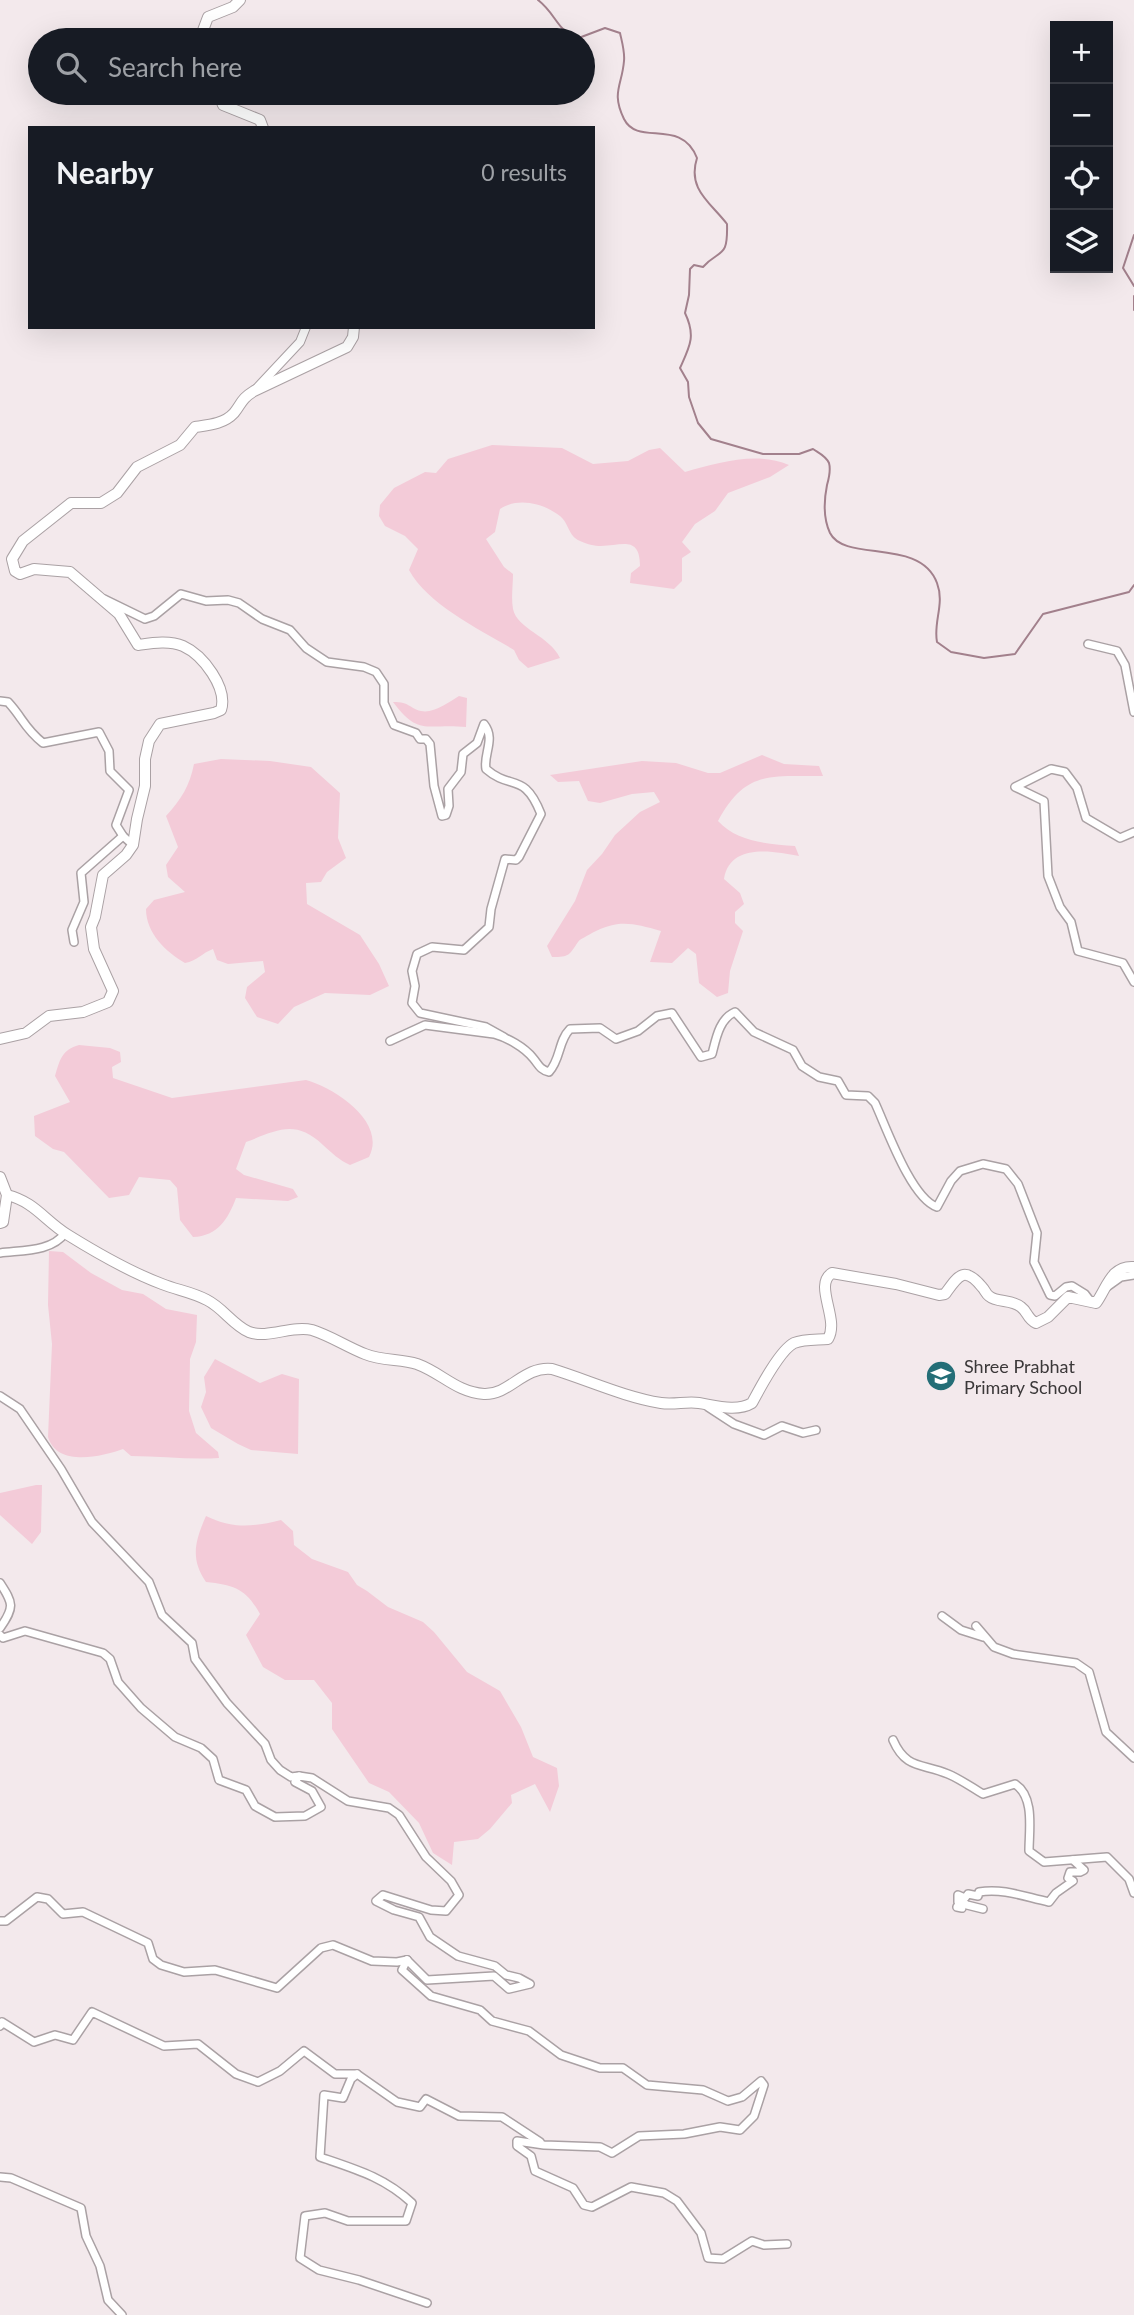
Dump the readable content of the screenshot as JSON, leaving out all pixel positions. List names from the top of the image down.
{
  "places": {
    "school or university": ["Shree Prabhat Primary School"]
  },
  "page": {
    "map_buttons": ["+", "−"],
    "search": "Search here",
    "heading": ["Nearby", "0 results"]
  }
}
